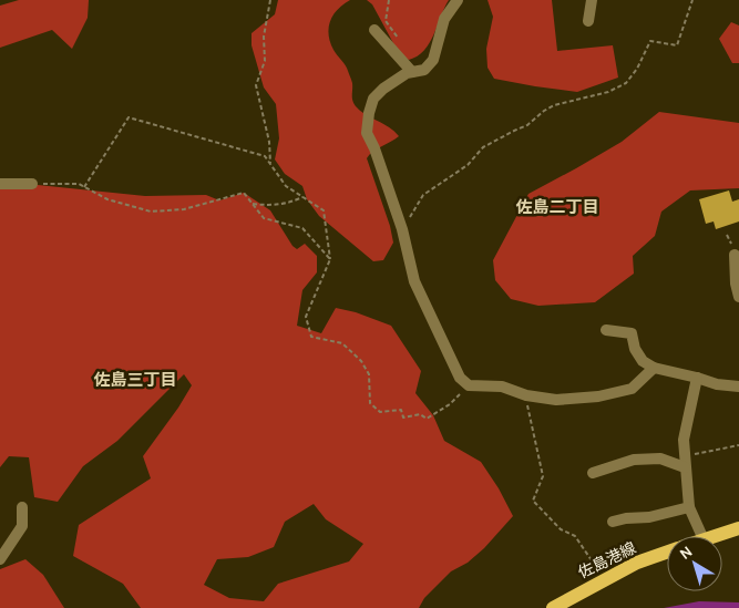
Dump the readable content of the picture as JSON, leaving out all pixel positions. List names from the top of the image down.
{
  "streets": {
    "main road": ["佐島港線"]
  },
  "districts": ["佐島二丁目", "佐島三丁目"],
  "north": "top left"
}
